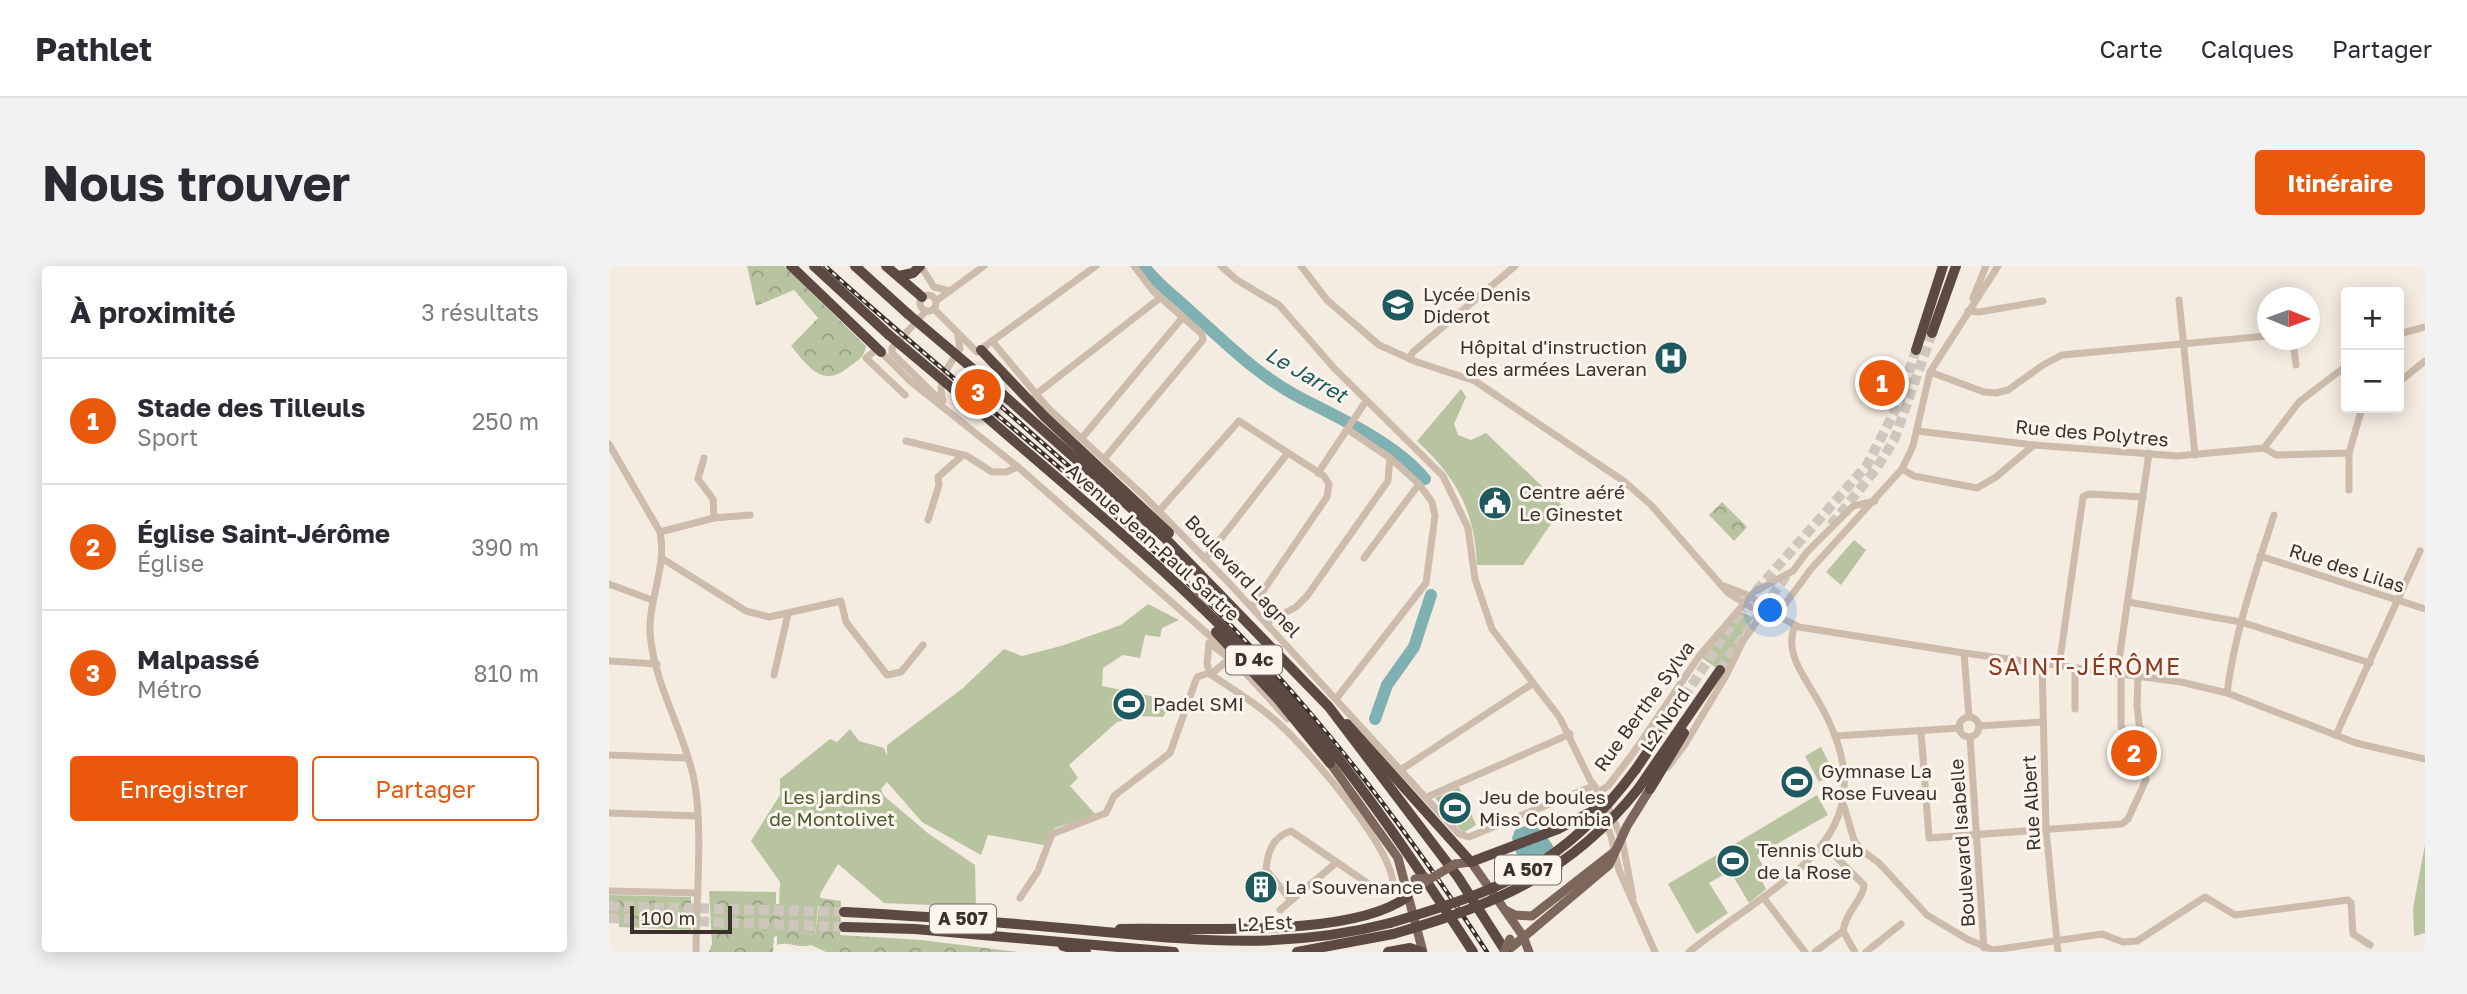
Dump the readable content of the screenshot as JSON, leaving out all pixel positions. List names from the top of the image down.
{
  "streets": {
    "highway": [
      "Avenue Jean-Paul Sartre",
      "D 4c",
      "L2 Nord",
      "A 507",
      "L2 Est"
    ],
    "street": [
      "Rue des Polytres",
      "Rue des Lilas",
      "Boulevard Lagnel",
      "Rue Berthe Sylva",
      "Rue Albert",
      "Boulevard Isabelle"
    ]
  },
  "crossings": [
    ["Avenue Jean-Paul Sartre", "Boulevard Lagnel"],
    ["Boulevard Lagnel", "Rue Berthe Sylva"],
    ["L2 Nord", "L2 Est"]
  ],
  "districts": ["SAINT-JÉRÔME"],
  "water": ["Le Jarret"],
  "parks": ["Les jardins de Montolivet"],
  "places": {
    "school or university": ["Lycée Denis Diderot"],
    "hospital": ["Hôpital d'instruction des armées Laveran"],
    "public building": ["Centre aéré Le Ginestet"],
    "sports": [
      "Padel SMI",
      "Gymnase La Rose Fuveau",
      "Jeu de boules Miss Colombia",
      "Tennis Club de la Rose"
    ],
    "building": ["La Souvenance"]
  },
  "scale_bar": "100 m",
  "north": "right",
  "page": {
    "header": "Pathlet",
    "nav": ["Carte", "Calques", "Partager"],
    "buttons": [
      "Itinéraire",
      ["Enregistrer", "Partager"]
    ],
    "title": "Nous trouver",
    "heading": ["À proximité", "3 résultats"],
    "map_buttons": ["+", "−"],
    "pins": ["1", "3", "2"],
    "list": [
      {
        "mark": "1",
        "name": "Stade des Tilleuls",
        "note": "Sport",
        "value": "250 m"
      },
      {
        "mark": "2",
        "name": "Église Saint-Jérôme",
        "note": "Église",
        "value": "390 m"
      },
      {
        "mark": "3",
        "name": "Malpassé",
        "note": "Métro",
        "value": "810 m"
      }
    ],
    "scale": "100 m"
  }
}
